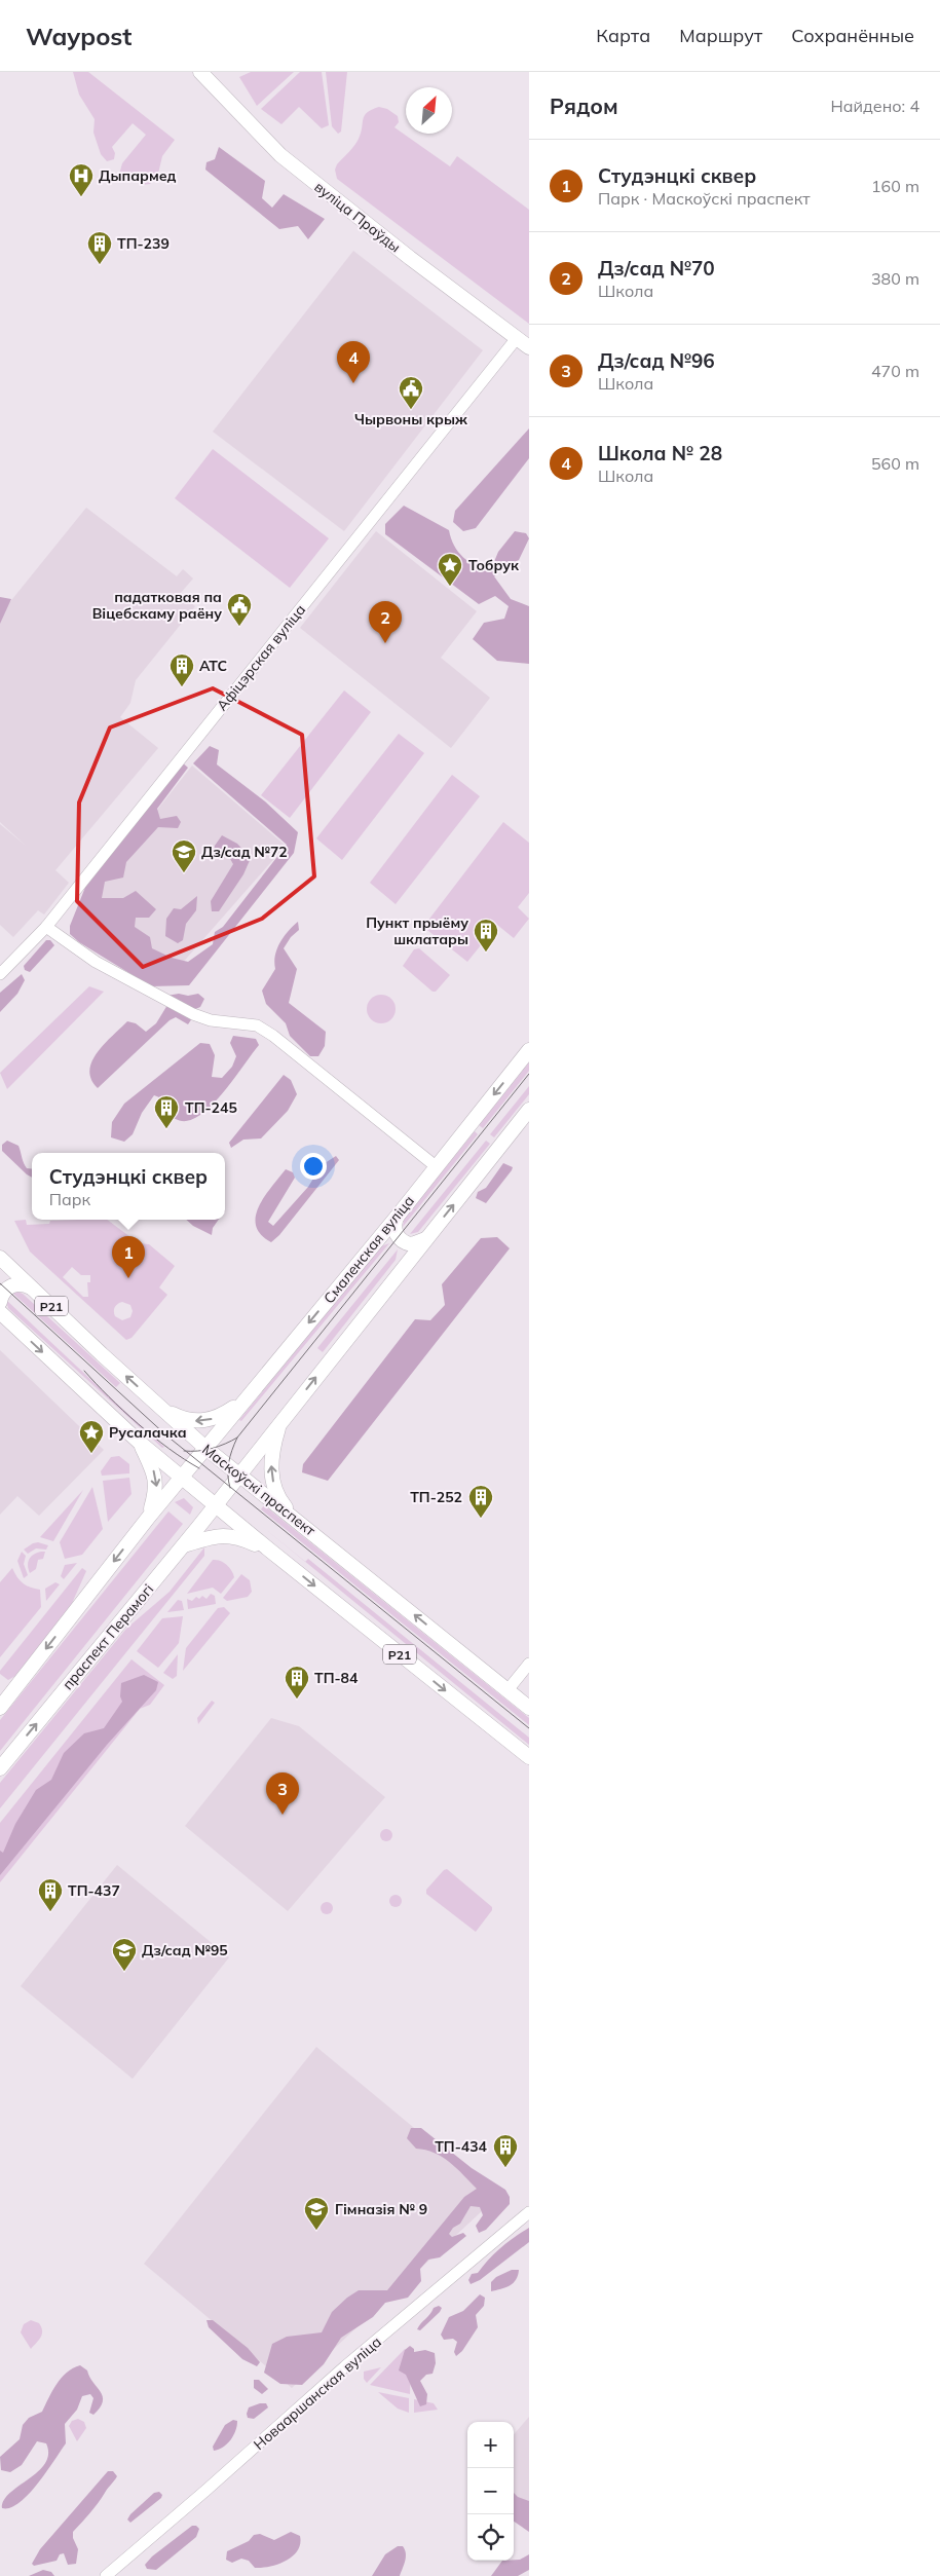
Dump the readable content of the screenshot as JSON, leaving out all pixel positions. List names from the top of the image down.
{
  "streets": {
    "main road": [
      "вуліца Праўды",
      "Смаленская вуліца",
      "Р21",
      "Маскоўскі праспект",
      "праспект Перамогі"
    ],
    "street": ["Афіцэрская вуліца", "Новааршанская вуліца"]
  },
  "crossings": [
    ["вуліца Праўды", "Афіцэрская вуліца"],
    ["Смаленская вуліца", "Маскоўскі праспект"],
    ["Р21", "праспект Перамогі"]
  ],
  "places": {
    "hospital": ["Дыпармед"],
    "building": [
      "ТП-239",
      "АТС",
      "Пункт прыёму шклатары",
      "ТП-245",
      "ТП-252",
      "ТП-84",
      "ТП-437",
      "ТП-434"
    ],
    "public building": ["Чырвоны крыж", "падатковая па Віцебскаму раёну"],
    "place": ["Тобрук", "Русалачка"],
    "school or university": ["Дз/сад №72", "Дз/сад №95", "Гімназія № 9"]
  },
  "north": "top right",
  "page": {
    "header": "Waypost",
    "nav": ["Карта", "Маршрут", "Сохранённые"],
    "heading": ["Рядом", "Найдено: 4"],
    "list": [
      {
        "mark": "1",
        "name": "Студэнцкі сквер",
        "note": "Парк · Маскоўскі праспект",
        "value": "160 m"
      },
      {
        "mark": "2",
        "name": "Дз/сад №70",
        "note": "Школа",
        "value": "380 m"
      },
      {
        "mark": "3",
        "name": "Дз/сад №96",
        "note": "Школа",
        "value": "470 m"
      },
      {
        "mark": "4",
        "name": "Школа № 28",
        "note": "Школа",
        "value": "560 m"
      }
    ],
    "pins": [
      "4",
      "2",
      "1",
      "3"
    ],
    "popup": ["Студэнцкі сквер", "Парк"],
    "map_buttons": ["+", "−"]
  }
}
